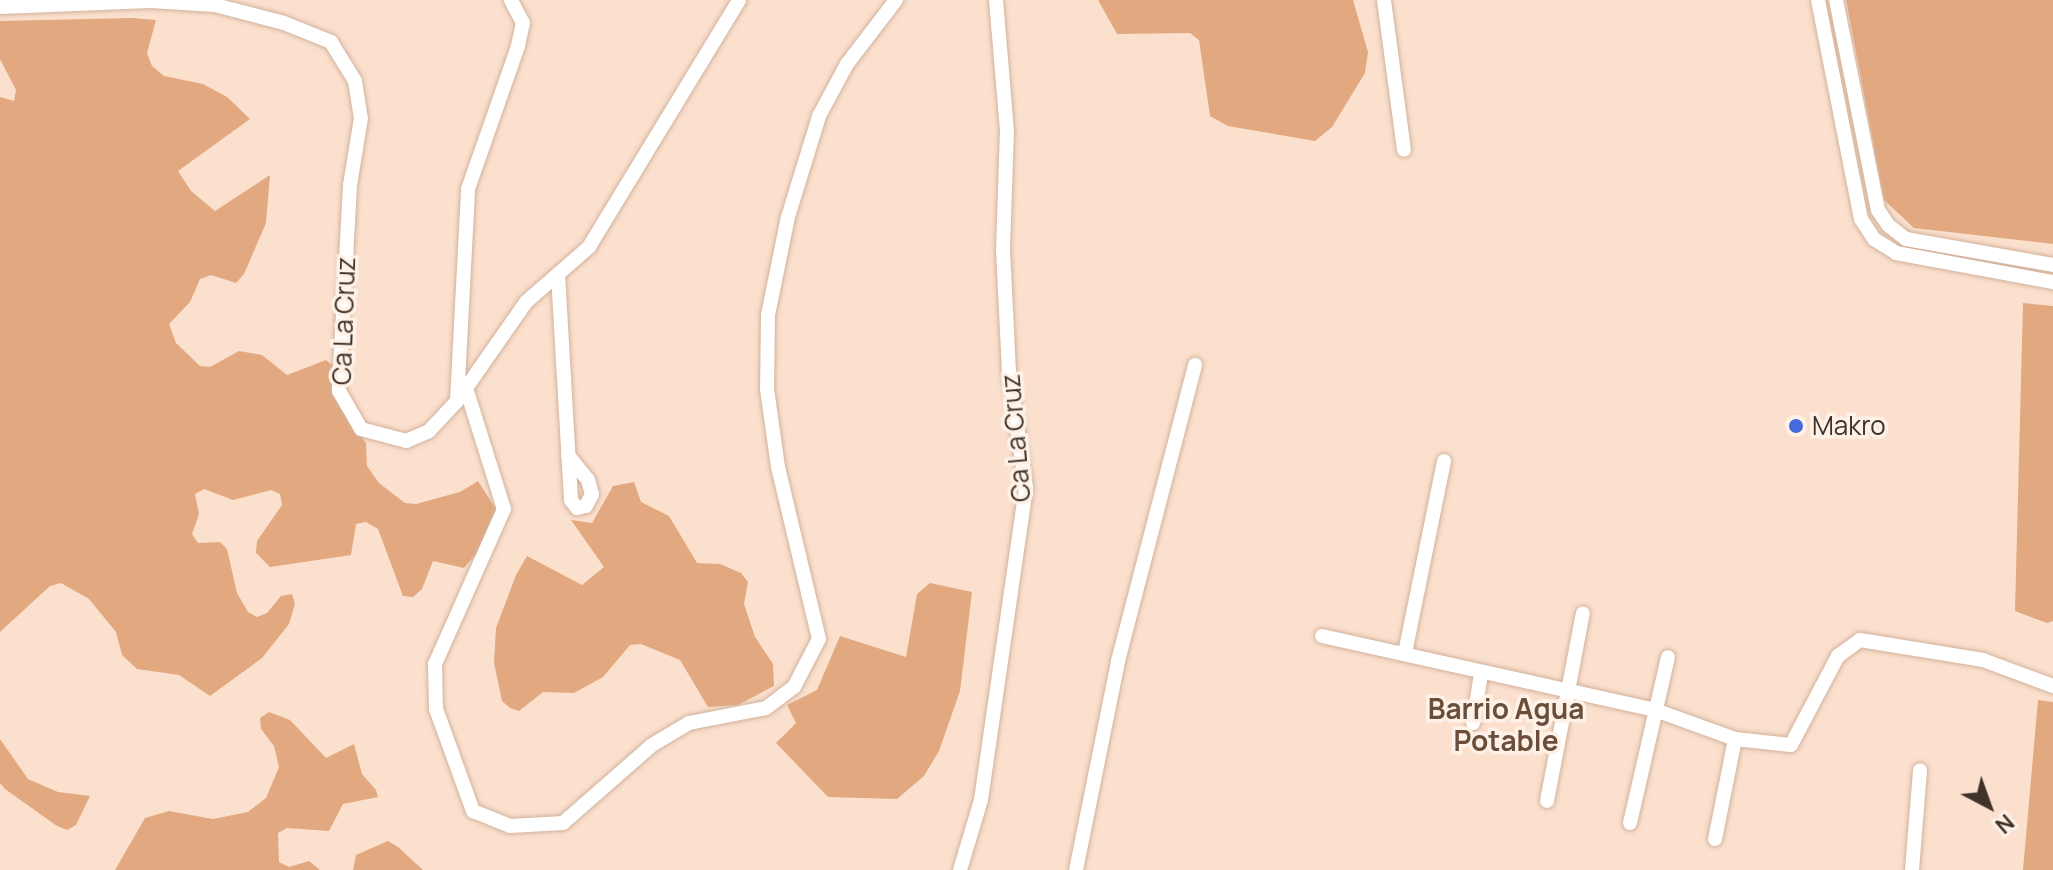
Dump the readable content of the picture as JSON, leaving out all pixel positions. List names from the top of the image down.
{
  "streets": {
    "street": ["Ca La Cruz"]
  },
  "districts": ["Barrio Agua Potable"],
  "places": ["Makro"],
  "north": "bottom right"
}
